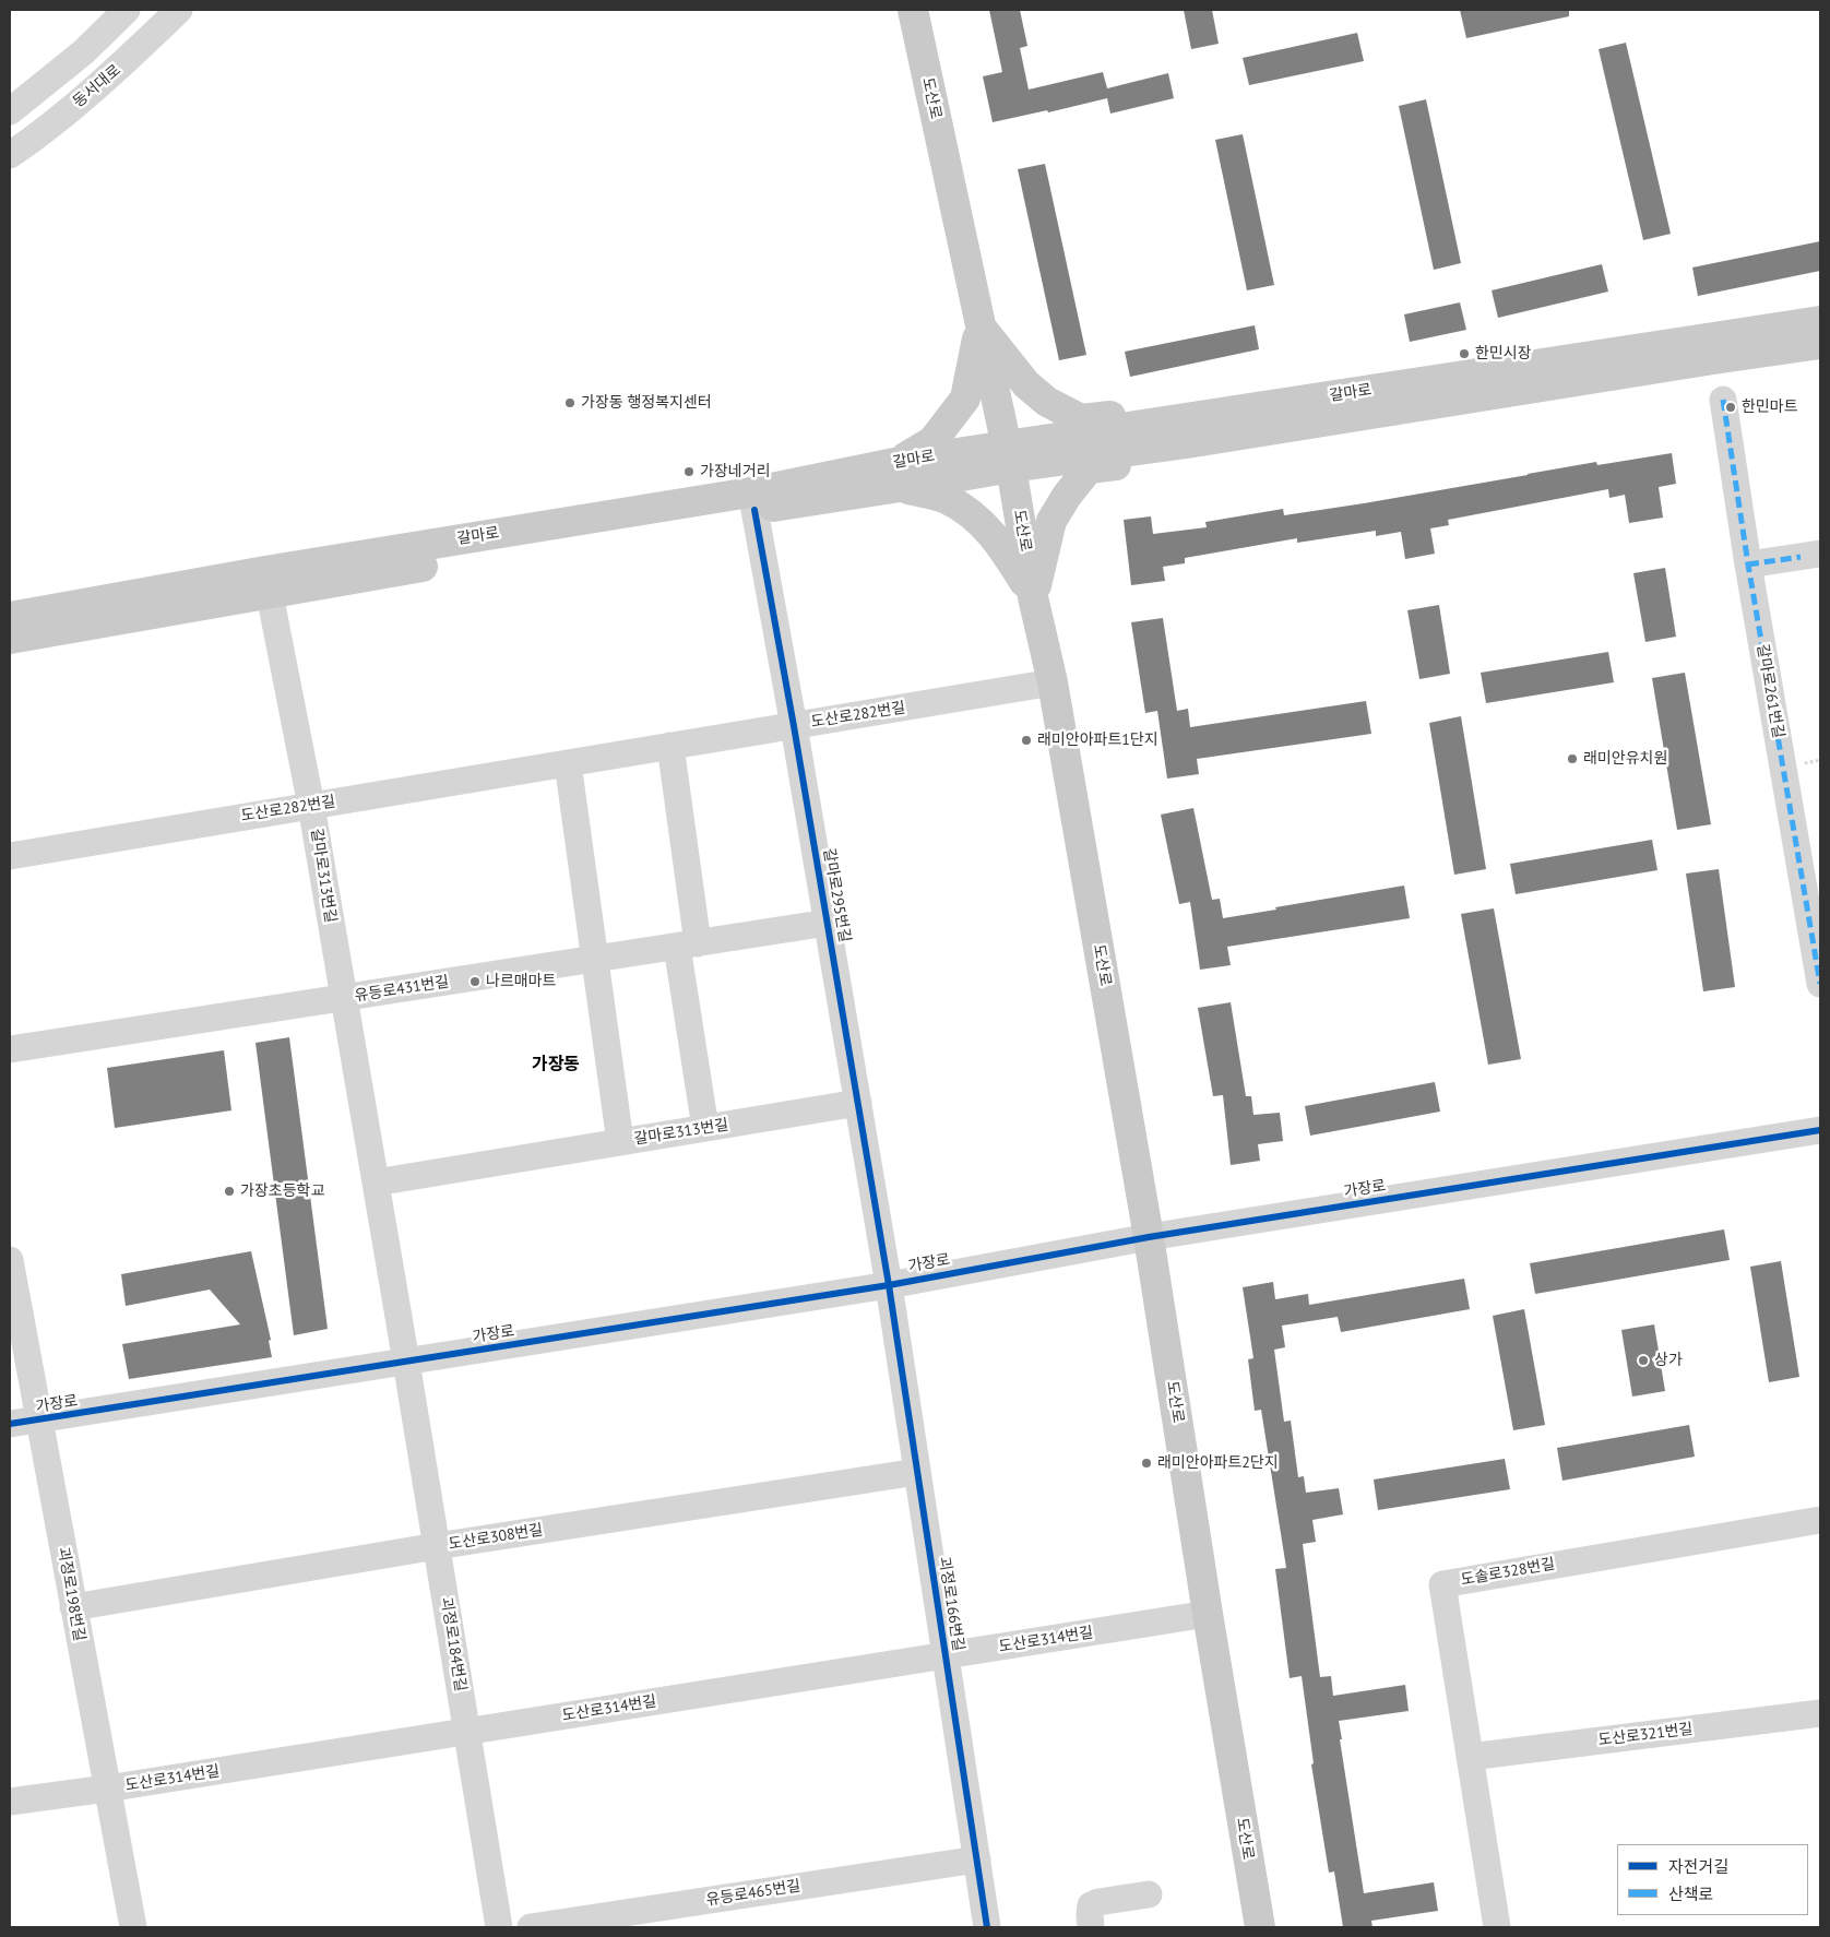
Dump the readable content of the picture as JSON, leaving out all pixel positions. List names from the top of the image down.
{
  "streets": {
    "main road": ["도산로", "갈마로"],
    "street": [
      "동서대로",
      "갈마로261번길",
      "도산로282번길",
      "갈마로313번길",
      "갈마로295번길",
      "유등로431번길",
      "가장로",
      "도산로308번길",
      "도솔로328번길",
      "괴정로198번길",
      "괴정로166번길",
      "도산로314번길",
      "괴정로184번길",
      "도산로321번길",
      "유등로465번길"
    ]
  },
  "crossings": [
    ["도산로", "갈마로"],
    ["도산로", "도산로282번길"],
    ["도산로", "가장로"],
    ["도산로", "도산로314번길"],
    ["갈마로", "갈마로313번길"],
    ["갈마로", "갈마로295번길"],
    ["도산로282번길", "갈마로313번길"],
    ["도산로282번길", "갈마로295번길"],
    ["갈마로313번길", "갈마로295번길"],
    ["갈마로313번길", "유등로431번길"],
    ["갈마로313번길", "가장로"],
    ["갈마로313번길", "괴정로184번길"],
    ["갈마로295번길", "유등로431번길"],
    ["갈마로295번길", "가장로"],
    ["갈마로295번길", "괴정로166번길"],
    ["가장로", "괴정로198번길"],
    ["가장로", "괴정로166번길"],
    ["가장로", "괴정로184번길"],
    ["도산로308번길", "괴정로198번길"],
    ["도산로308번길", "괴정로166번길"],
    ["도산로308번길", "괴정로184번길"],
    ["도솔로328번길", "도산로321번길"],
    ["괴정로198번길", "도산로314번길"],
    ["괴정로166번길", "도산로314번길"],
    ["괴정로166번길", "유등로465번길"],
    ["도산로314번길", "괴정로184번길"]
  ],
  "districts": ["가장동"],
  "places": [
    "한민시장",
    "가장동 행정복지센터",
    "한민마트",
    "가장네거리",
    "래미안아파트1단지",
    "래미안유치원",
    "나르매마트",
    "가장초등학교",
    "상가",
    "래미안아파트2단지"
  ],
  "legend": ["자전거길", "산책로"]
}
